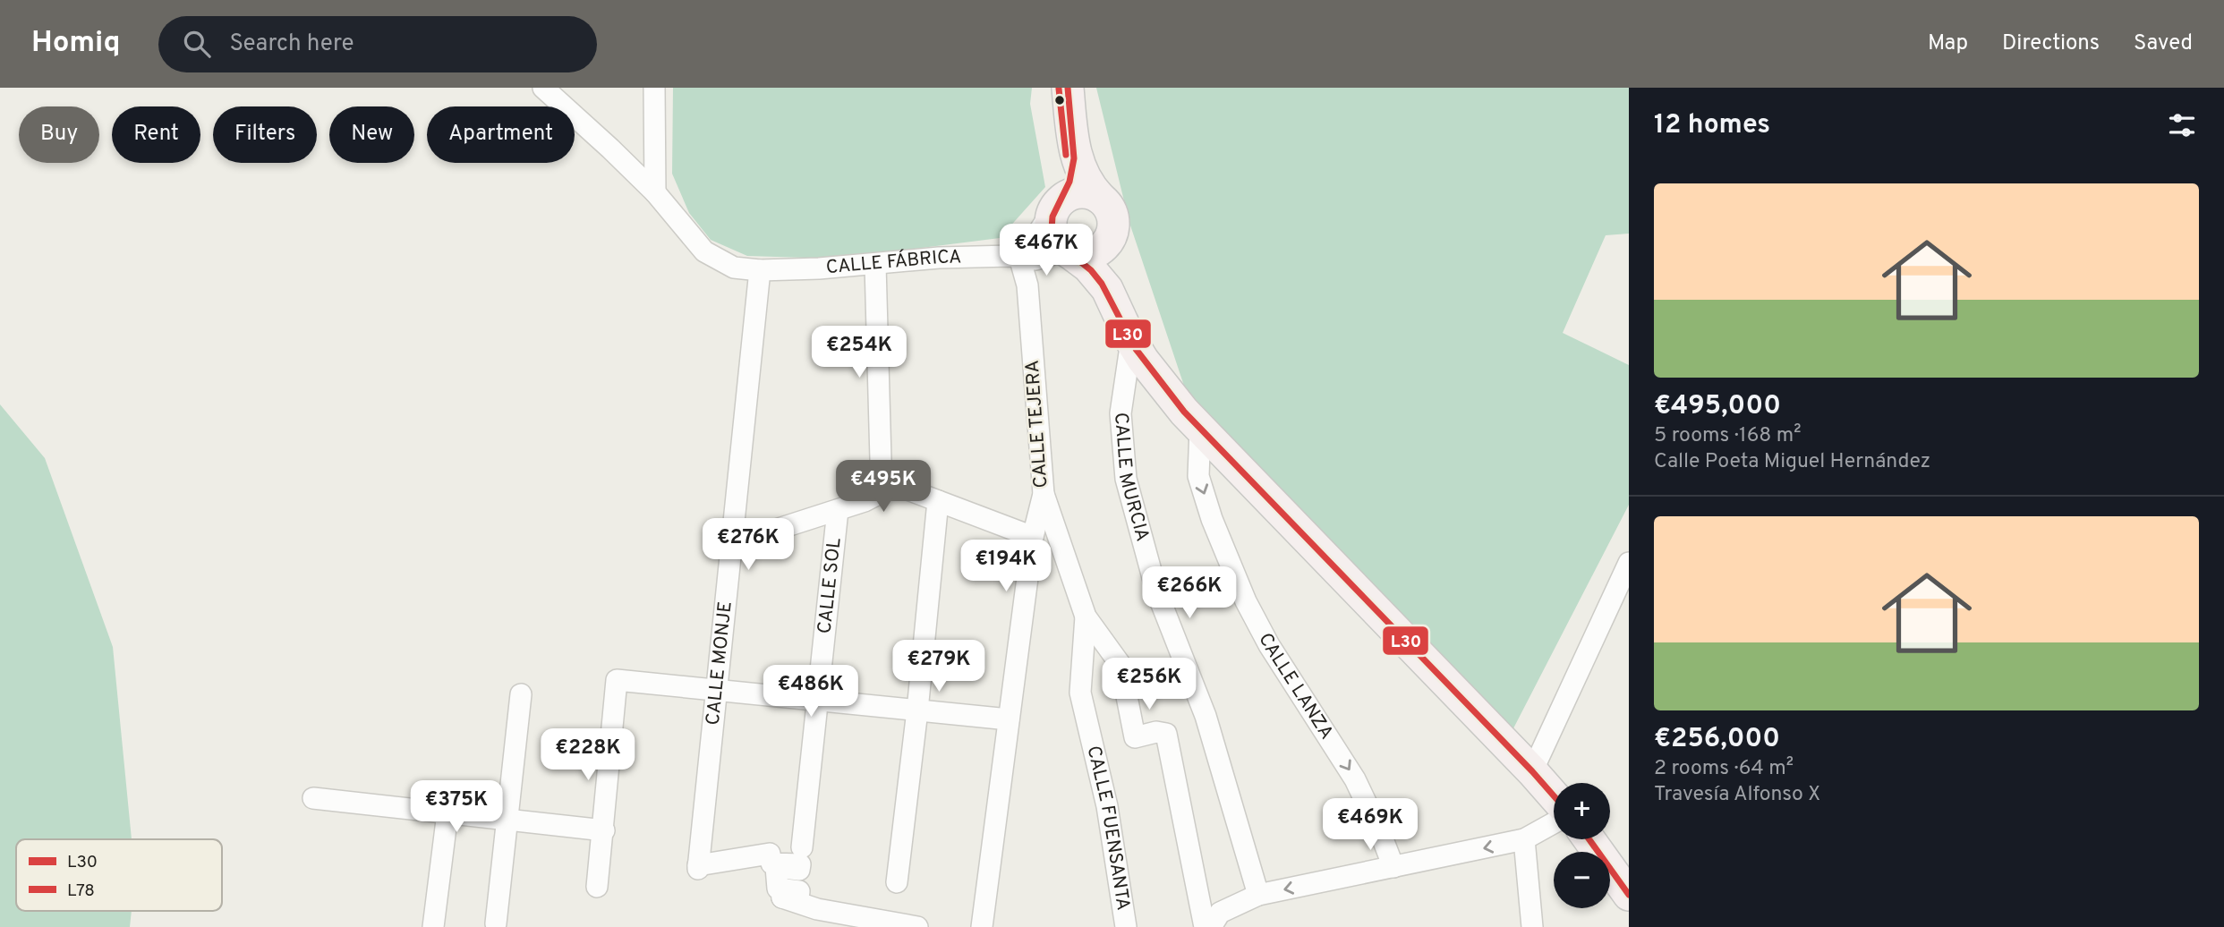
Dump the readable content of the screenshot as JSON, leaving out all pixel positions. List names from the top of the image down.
{
  "streets": {
    "street": [
      "CALLE FÁBRICA",
      "CALLE TEJERA",
      "CALLE MURCIA",
      "CALLE SOL",
      "CALLE MONJE",
      "CALLE LANZA",
      "CALLE FUENSANTA"
    ]
  },
  "crossings": [
    ["CALLE FÁBRICA", "CALLE TEJERA"],
    ["CALLE FÁBRICA", "CALLE MONJE"]
  ],
  "lines": ["transit line L30", "transit line L78"],
  "legend": ["L30", "L78"],
  "page": {
    "header": "Homiq",
    "search": "Search here",
    "nav": ["Map", "Directions", "Saved"],
    "heading": "12 homes",
    "chip": [
      "Buy",
      "Rent",
      "Filters",
      "New",
      "Apartment"
    ],
    "list": [
      {
        "name": "€495,000",
        "note": "5 rooms · 168 m² · Calle Poeta Miguel Hernández"
      },
      {
        "name": "€256,000",
        "note": "2 rooms · 64 m² · Travesía Alfonso X"
      }
    ],
    "price": [
      "€467K",
      "€254K",
      "€495K",
      "€276K",
      "€194K",
      "€266K",
      "€279K",
      "€256K",
      "€486K",
      "€228K",
      "€375K",
      "€469K"
    ],
    "map_buttons": ["+", "−"]
  }
}
